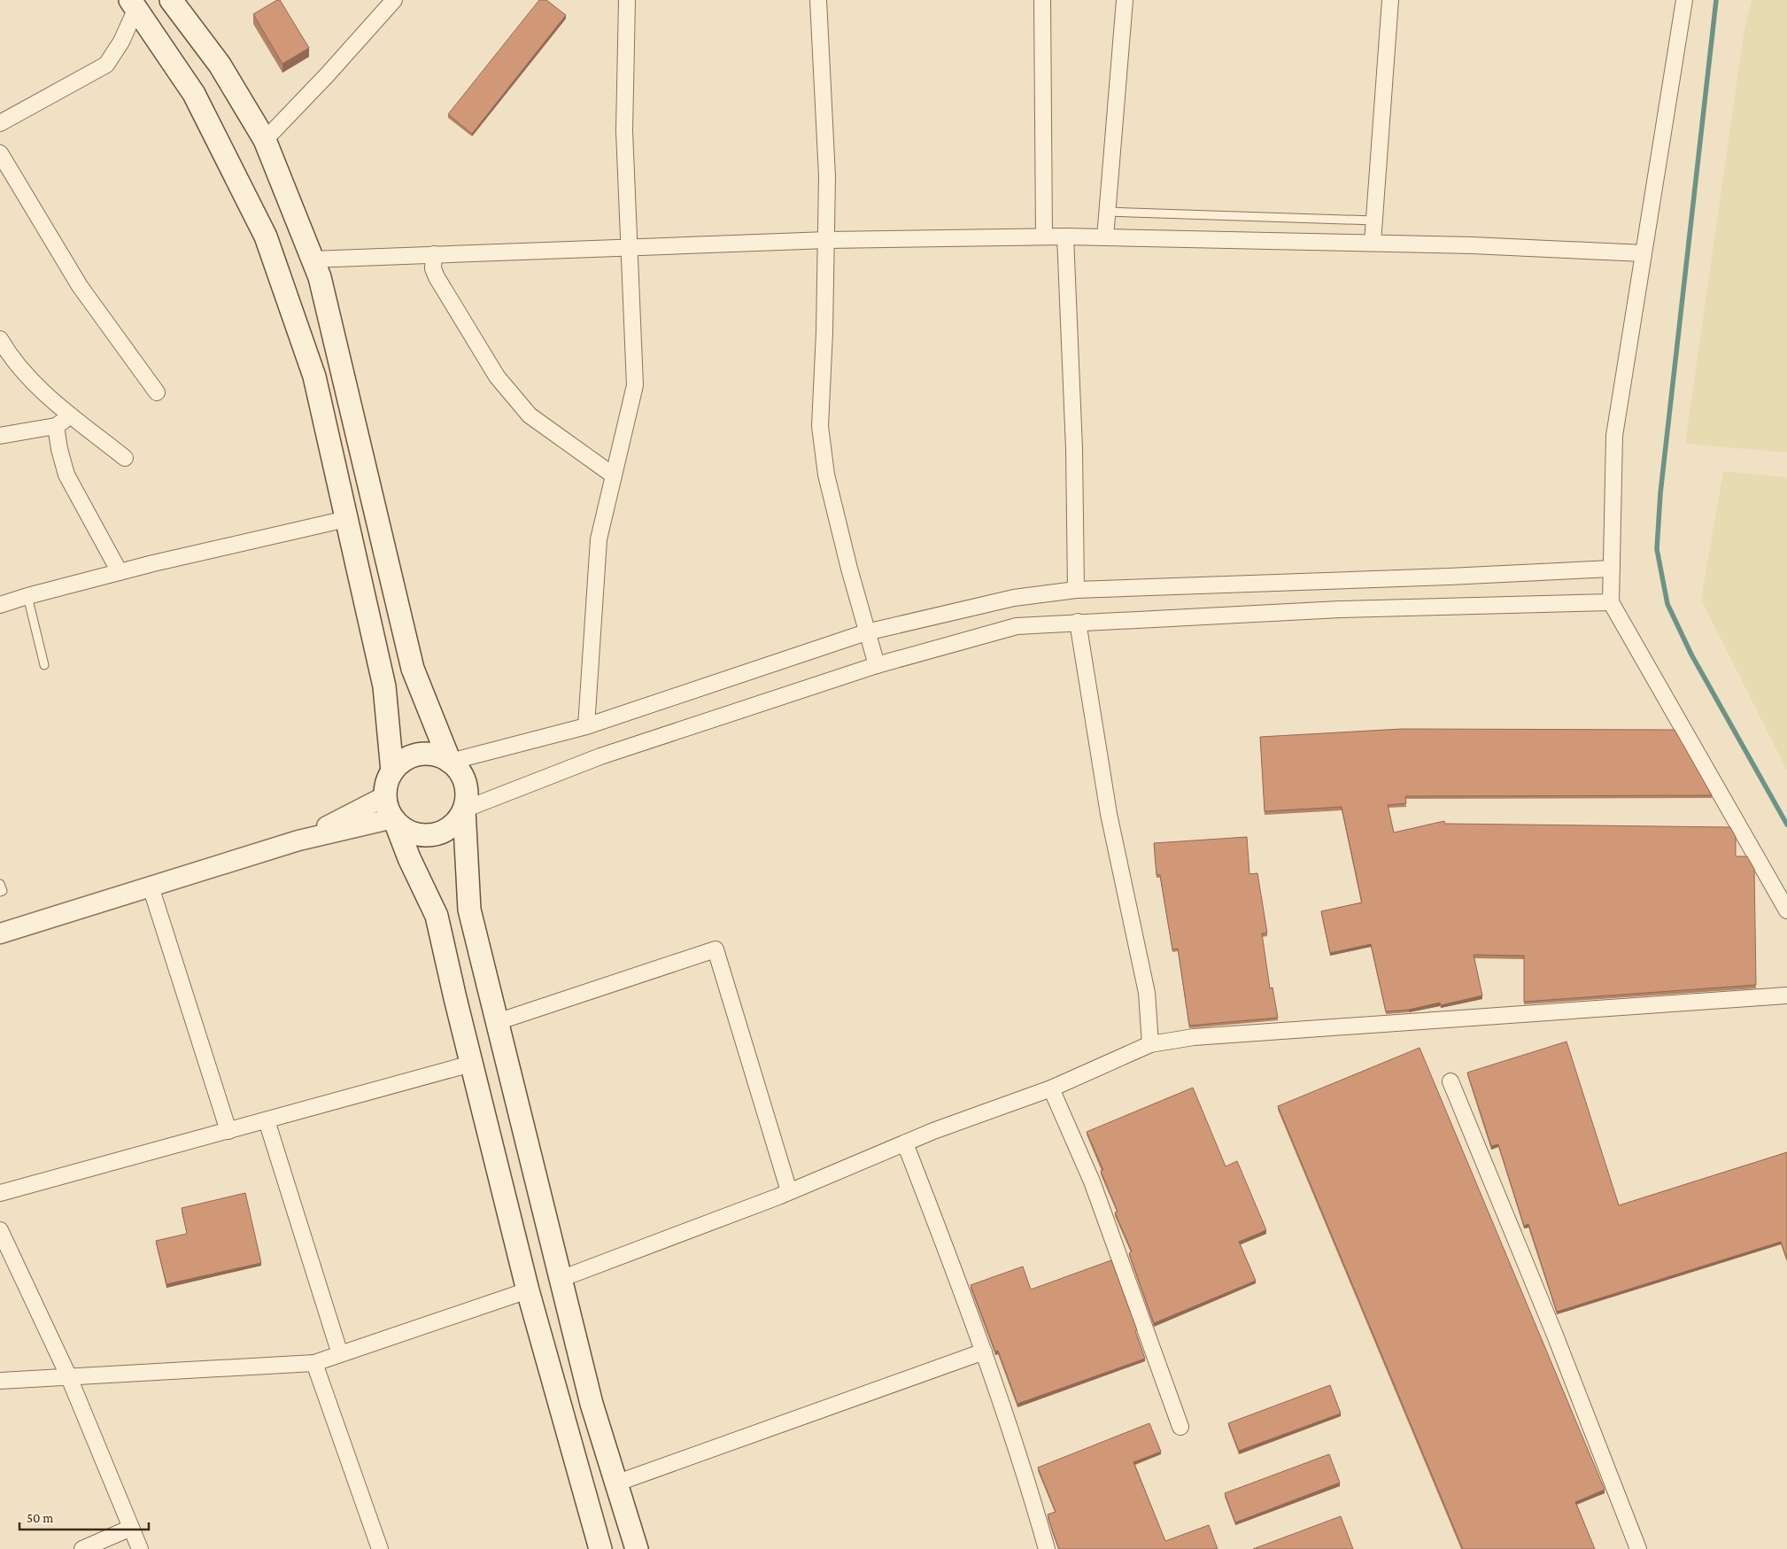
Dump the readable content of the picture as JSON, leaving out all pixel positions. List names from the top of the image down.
{
  "scale_bar": "50 m"
}
